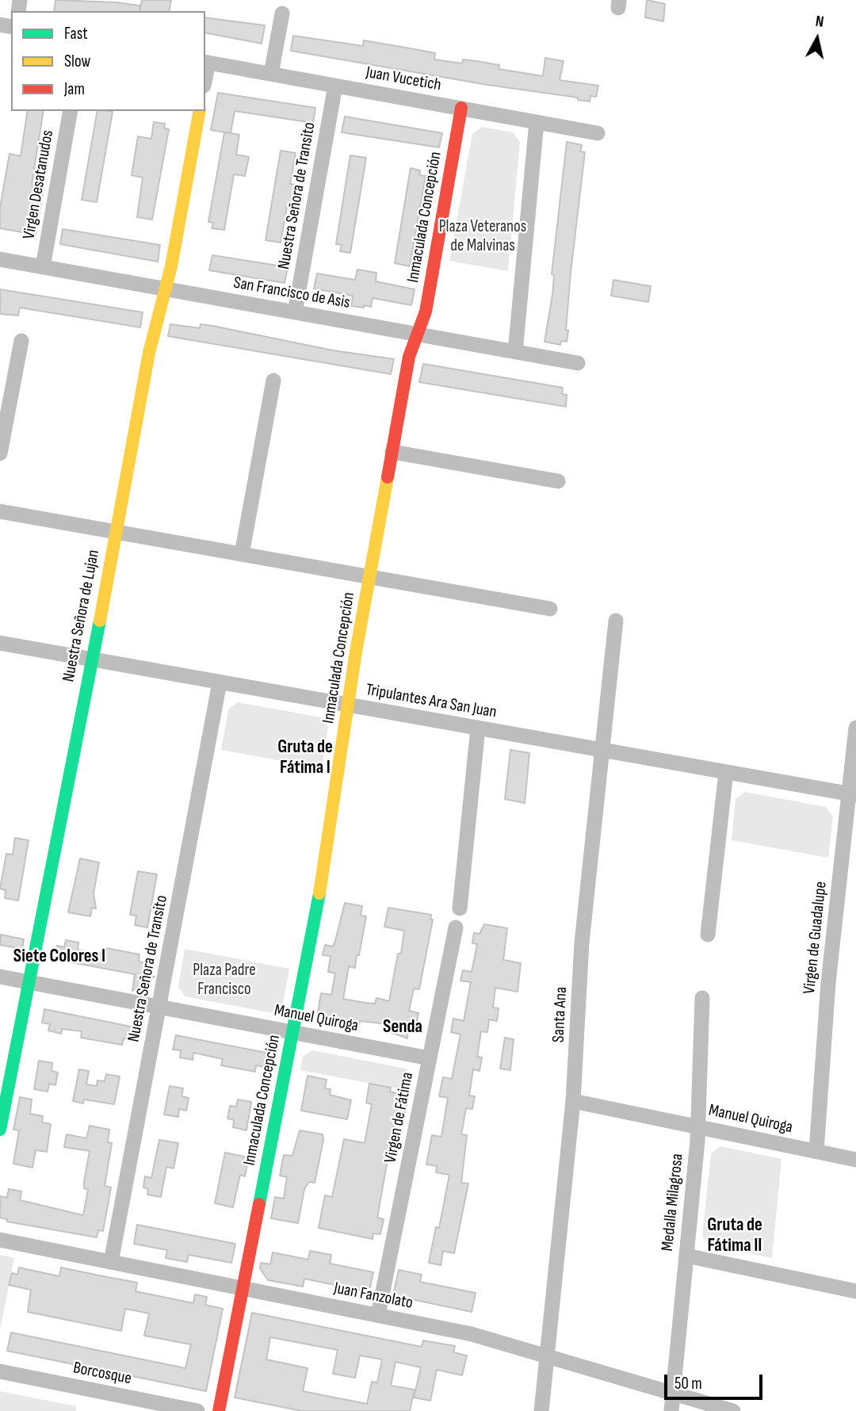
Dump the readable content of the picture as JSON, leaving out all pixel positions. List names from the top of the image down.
{
  "streets": {
    "street": [
      "Juan Vucetich",
      "Virgen Desatanudos",
      "Nuestra Señora de Transito",
      "Inmaculada Concepción",
      "San Francisco de Asis",
      "Nuestra Señora de Lujan",
      "Tripulantes Ara San Juan",
      "Virgen de Guadalupe",
      "Santa Ana",
      "Manuel Quiroga",
      "Virgen de Fátima",
      "Medalla Milagrosa",
      "Juan Fanzolato",
      "Borcosque"
    ]
  },
  "crossings": [
    ["Juan Vucetich", "Nuestra Señora de Transito"],
    ["Juan Vucetich", "Inmaculada Concepción"],
    ["Virgen Desatanudos", "San Francisco de Asis"],
    ["Nuestra Señora de Transito", "San Francisco de Asis"],
    ["Nuestra Señora de Transito", "Tripulantes Ara San Juan"],
    ["Nuestra Señora de Transito", "Manuel Quiroga"],
    ["Nuestra Señora de Transito", "Juan Fanzolato"],
    ["Inmaculada Concepción", "San Francisco de Asis"],
    ["Inmaculada Concepción", "Tripulantes Ara San Juan"],
    ["Inmaculada Concepción", "Manuel Quiroga"],
    ["Inmaculada Concepción", "Juan Fanzolato"],
    ["San Francisco de Asis", "Nuestra Señora de Lujan"],
    ["Nuestra Señora de Lujan", "Tripulantes Ara San Juan"],
    ["Nuestra Señora de Lujan", "Manuel Quiroga"],
    ["Tripulantes Ara San Juan", "Virgen de Guadalupe"],
    ["Tripulantes Ara San Juan", "Santa Ana"],
    ["Virgen de Guadalupe", "Manuel Quiroga"],
    ["Santa Ana", "Manuel Quiroga"],
    ["Santa Ana", "Juan Fanzolato"],
    ["Manuel Quiroga", "Virgen de Fátima"],
    ["Manuel Quiroga", "Medalla Milagrosa"],
    ["Virgen de Fátima", "Juan Fanzolato"],
    ["Medalla Milagrosa", "Juan Fanzolato"]
  ],
  "districts": [
    "Gruta de Fátima I",
    "Siete Colores I",
    "Senda",
    "Gruta de Fátima II"
  ],
  "parks": ["Plaza Veteranos de Malvinas", "Plaza Padre Francisco"],
  "legend": ["Fast", "Slow", "Jam"],
  "scale_bar": "50 m",
  "north": "top"
}
